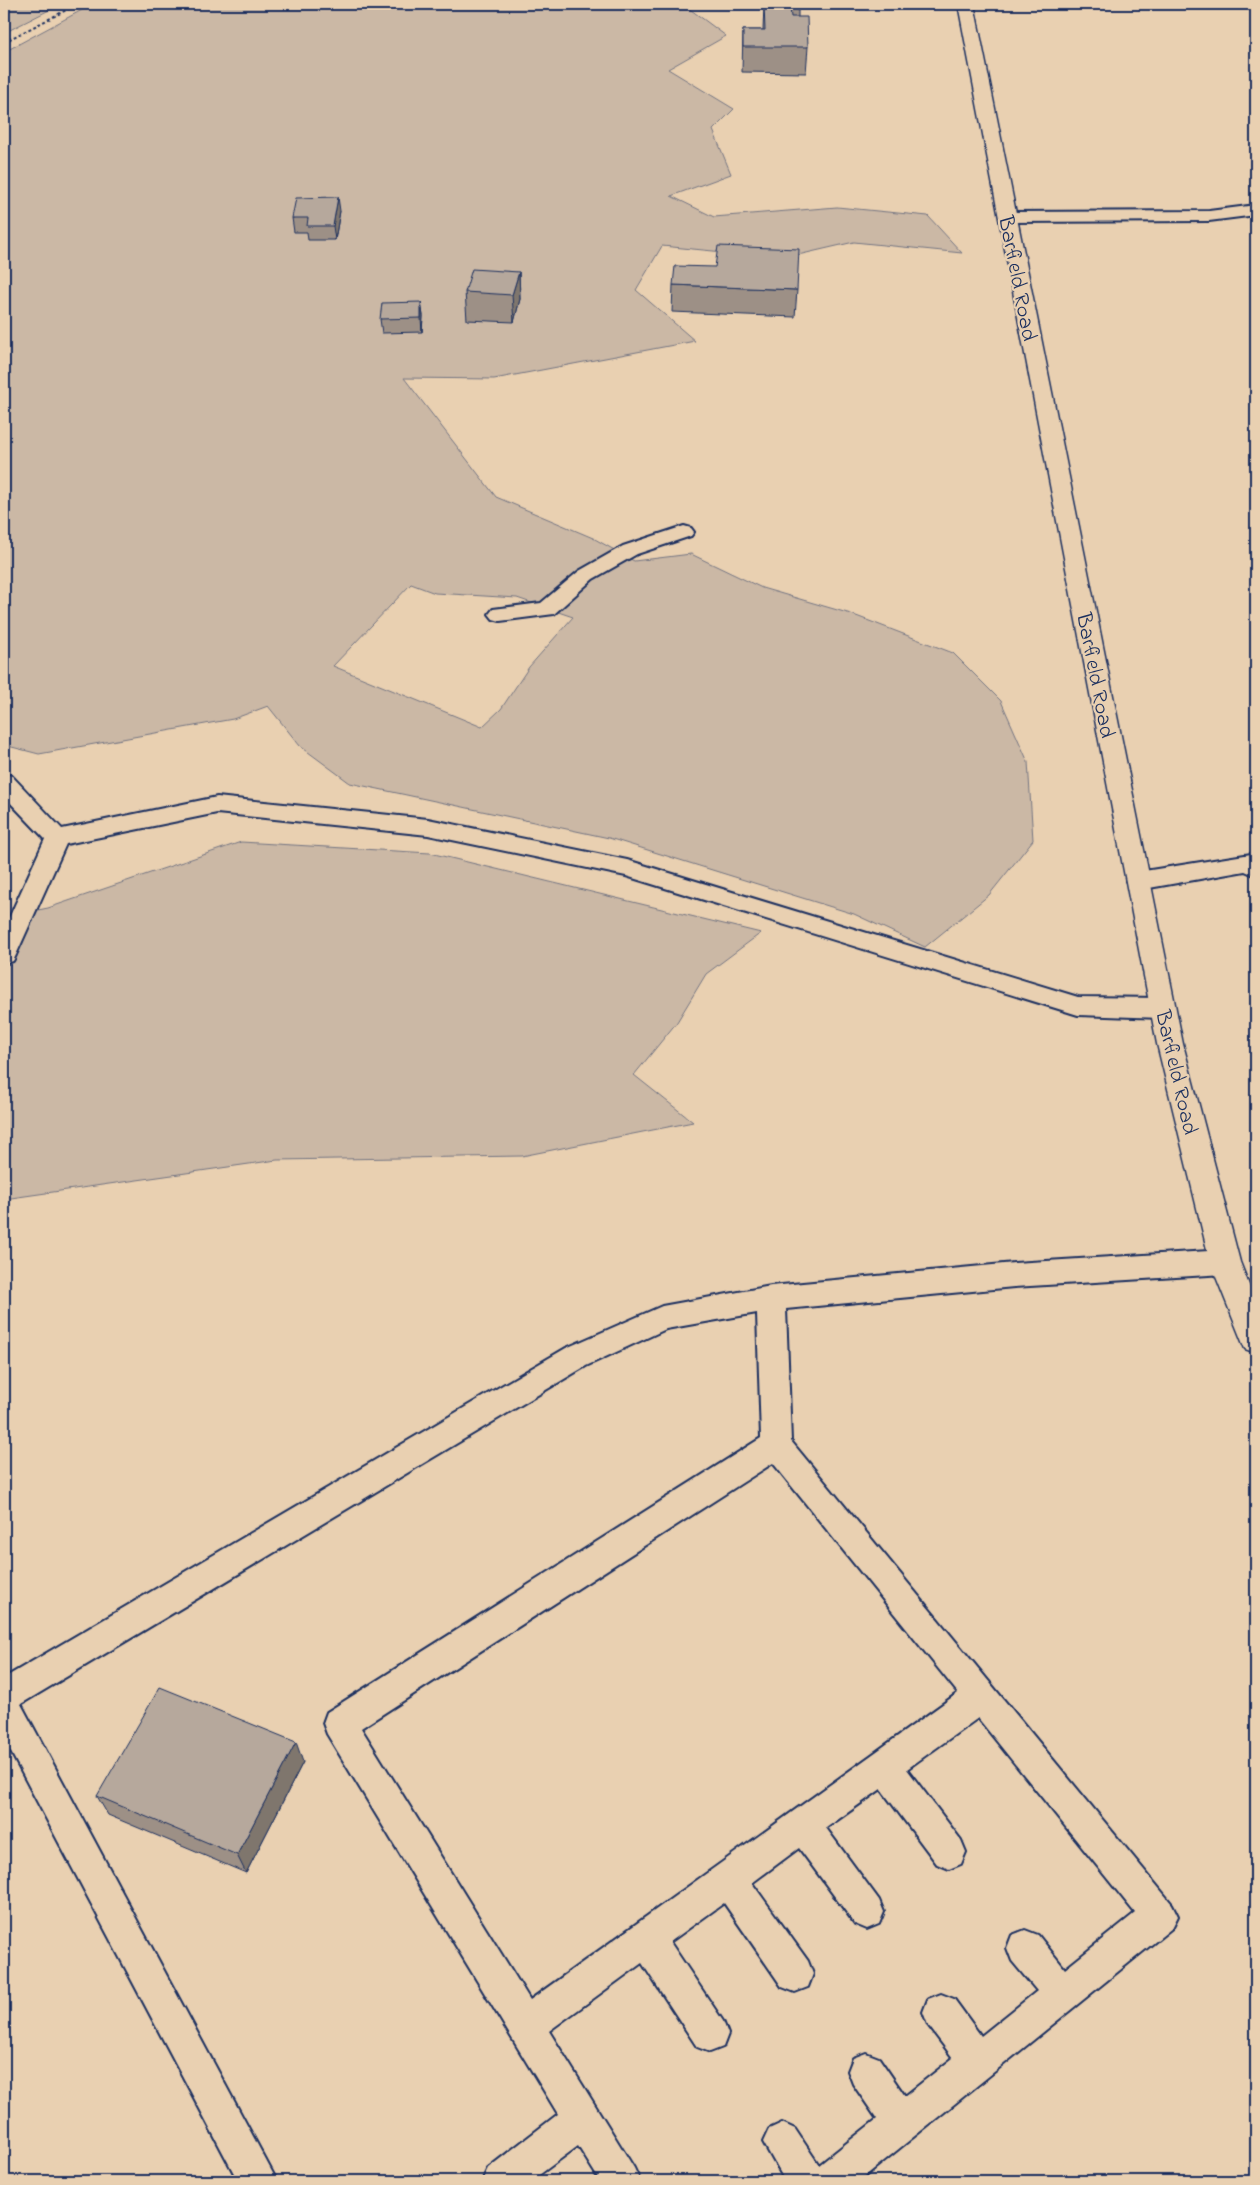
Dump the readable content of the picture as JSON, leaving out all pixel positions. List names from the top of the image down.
{
  "streets": {
    "street": ["Barfield Road"]
  }
}
